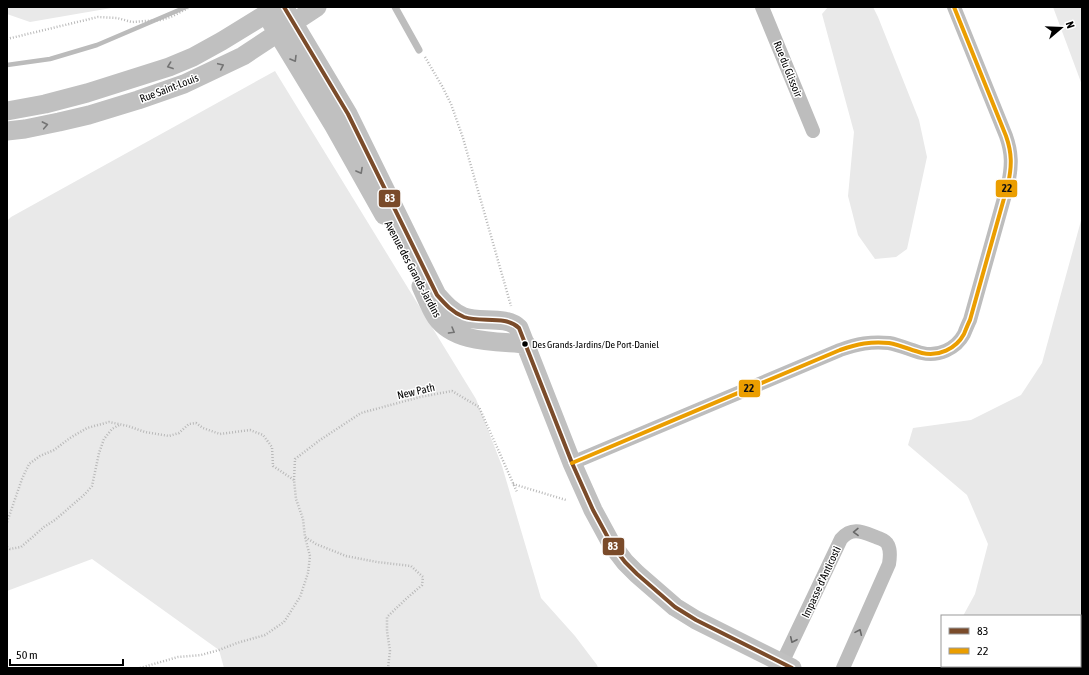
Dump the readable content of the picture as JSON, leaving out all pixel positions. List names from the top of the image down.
{
  "streets": {
    "street": [
      "Rue du Glissoir",
      "Rue Saint-Louis",
      "Avenue des Grands-Jardins",
      "Impasse d'Anticosti"
    ],
    "path": ["New Path"]
  },
  "crossings": [
    ["Rue Saint-Louis", "Avenue des Grands-Jardins"],
    ["Avenue des Grands-Jardins", "Impasse d'Anticosti"]
  ],
  "places": ["Des Grands-Jardins/De Port-Daniel"],
  "lines": ["transit line 83", "transit line 22"],
  "legend": ["83", "22"],
  "scale_bar": "50 m",
  "north": "right"
}
